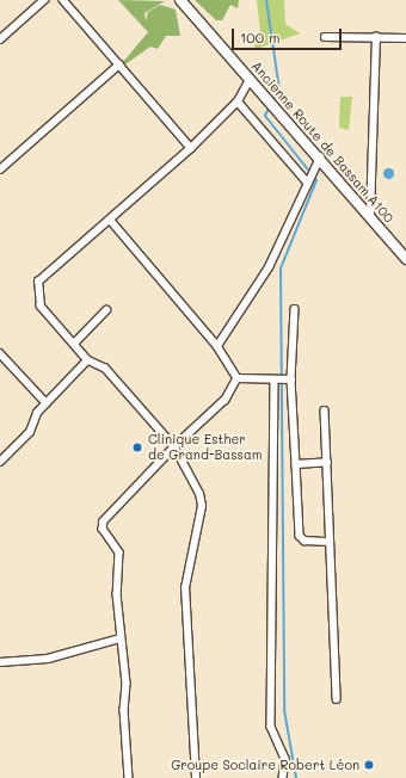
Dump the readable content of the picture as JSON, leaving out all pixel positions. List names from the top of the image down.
{
  "streets": {
    "main road": ["Ancienne Route de Bassam A100"]
  },
  "places": ["Clinique Esther de Grand-Bassam", "Groupe Soclaire Robert Léon"],
  "scale_bar": "100 m"
}
